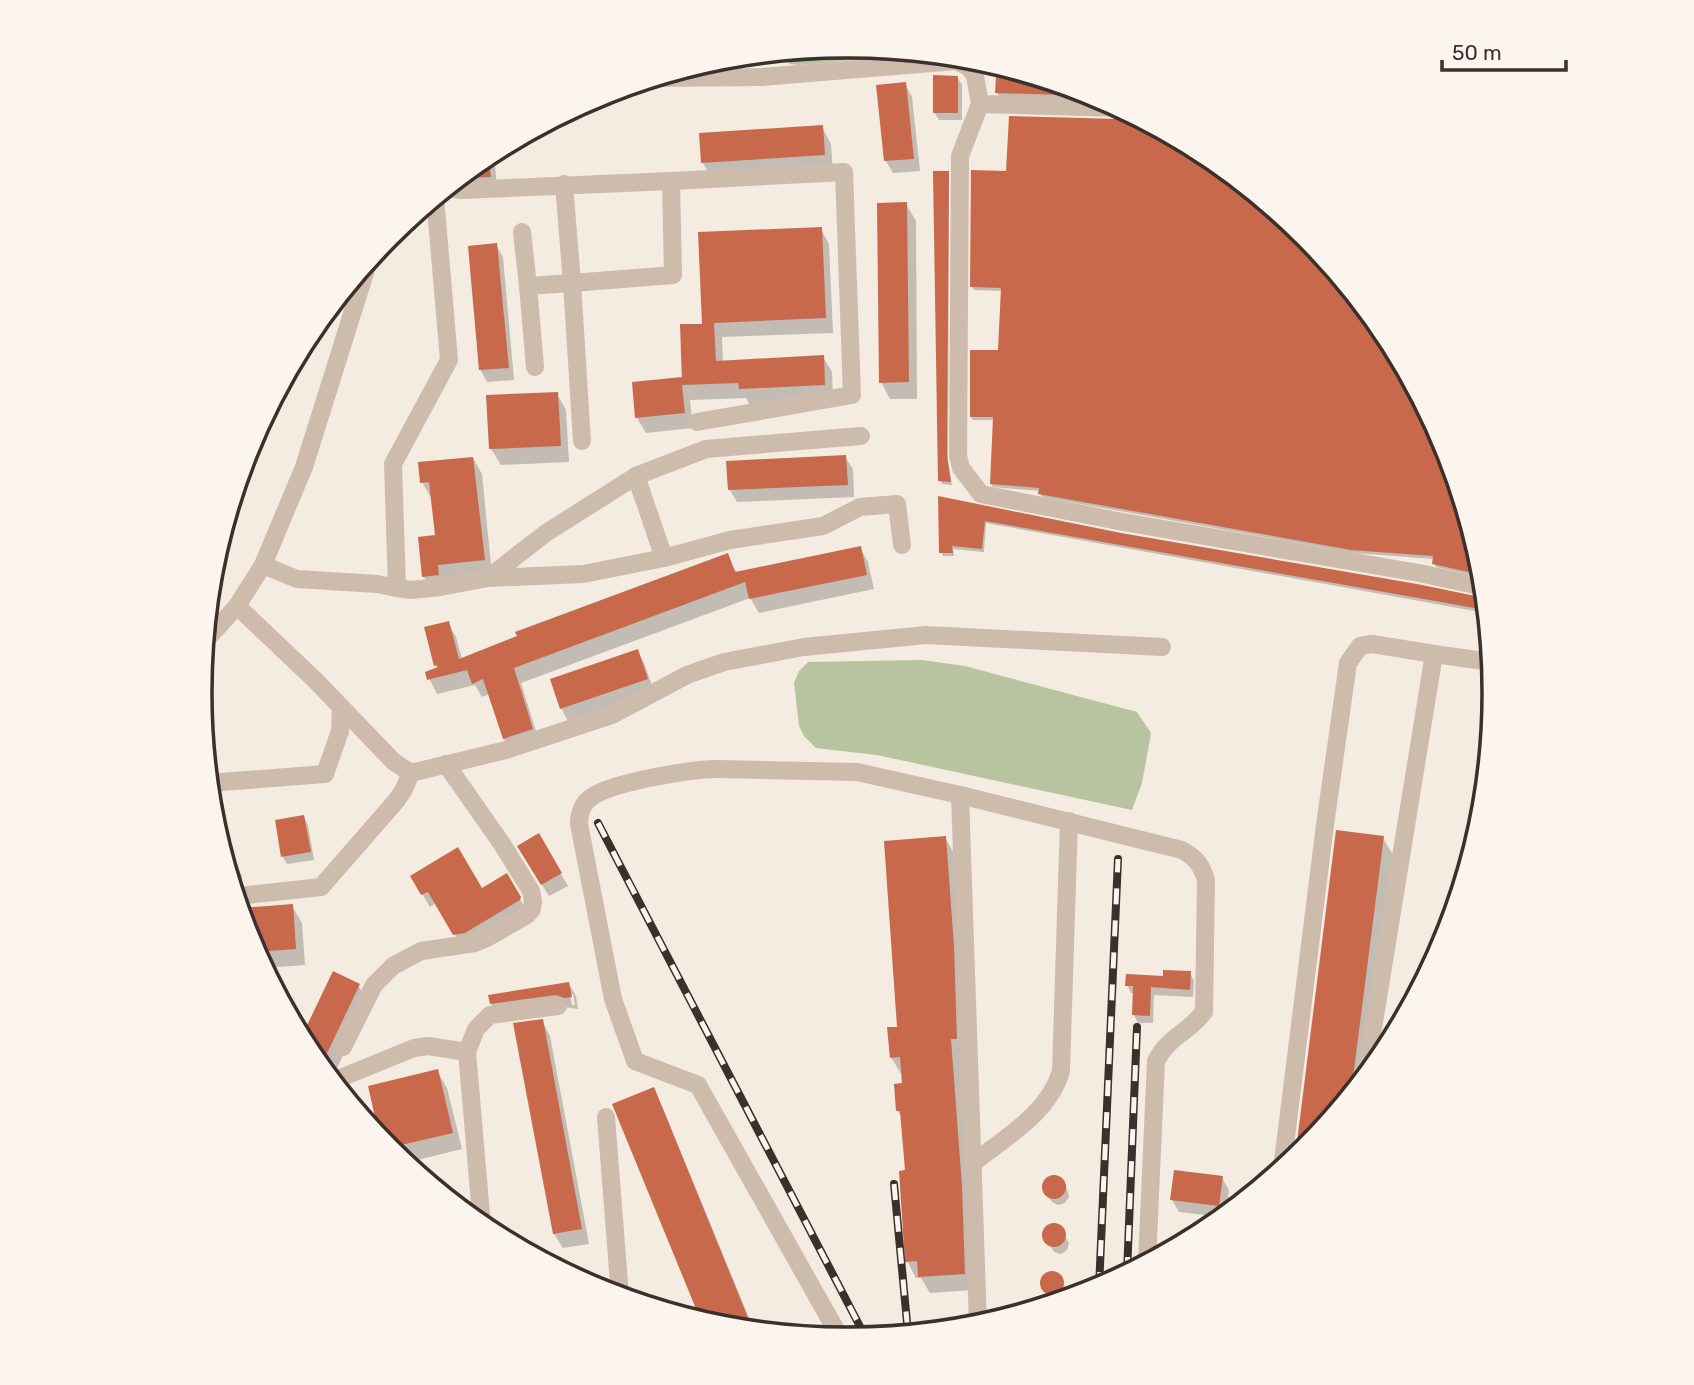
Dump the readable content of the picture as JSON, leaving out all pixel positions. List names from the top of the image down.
{
  "scale_bar": "50 m"
}
